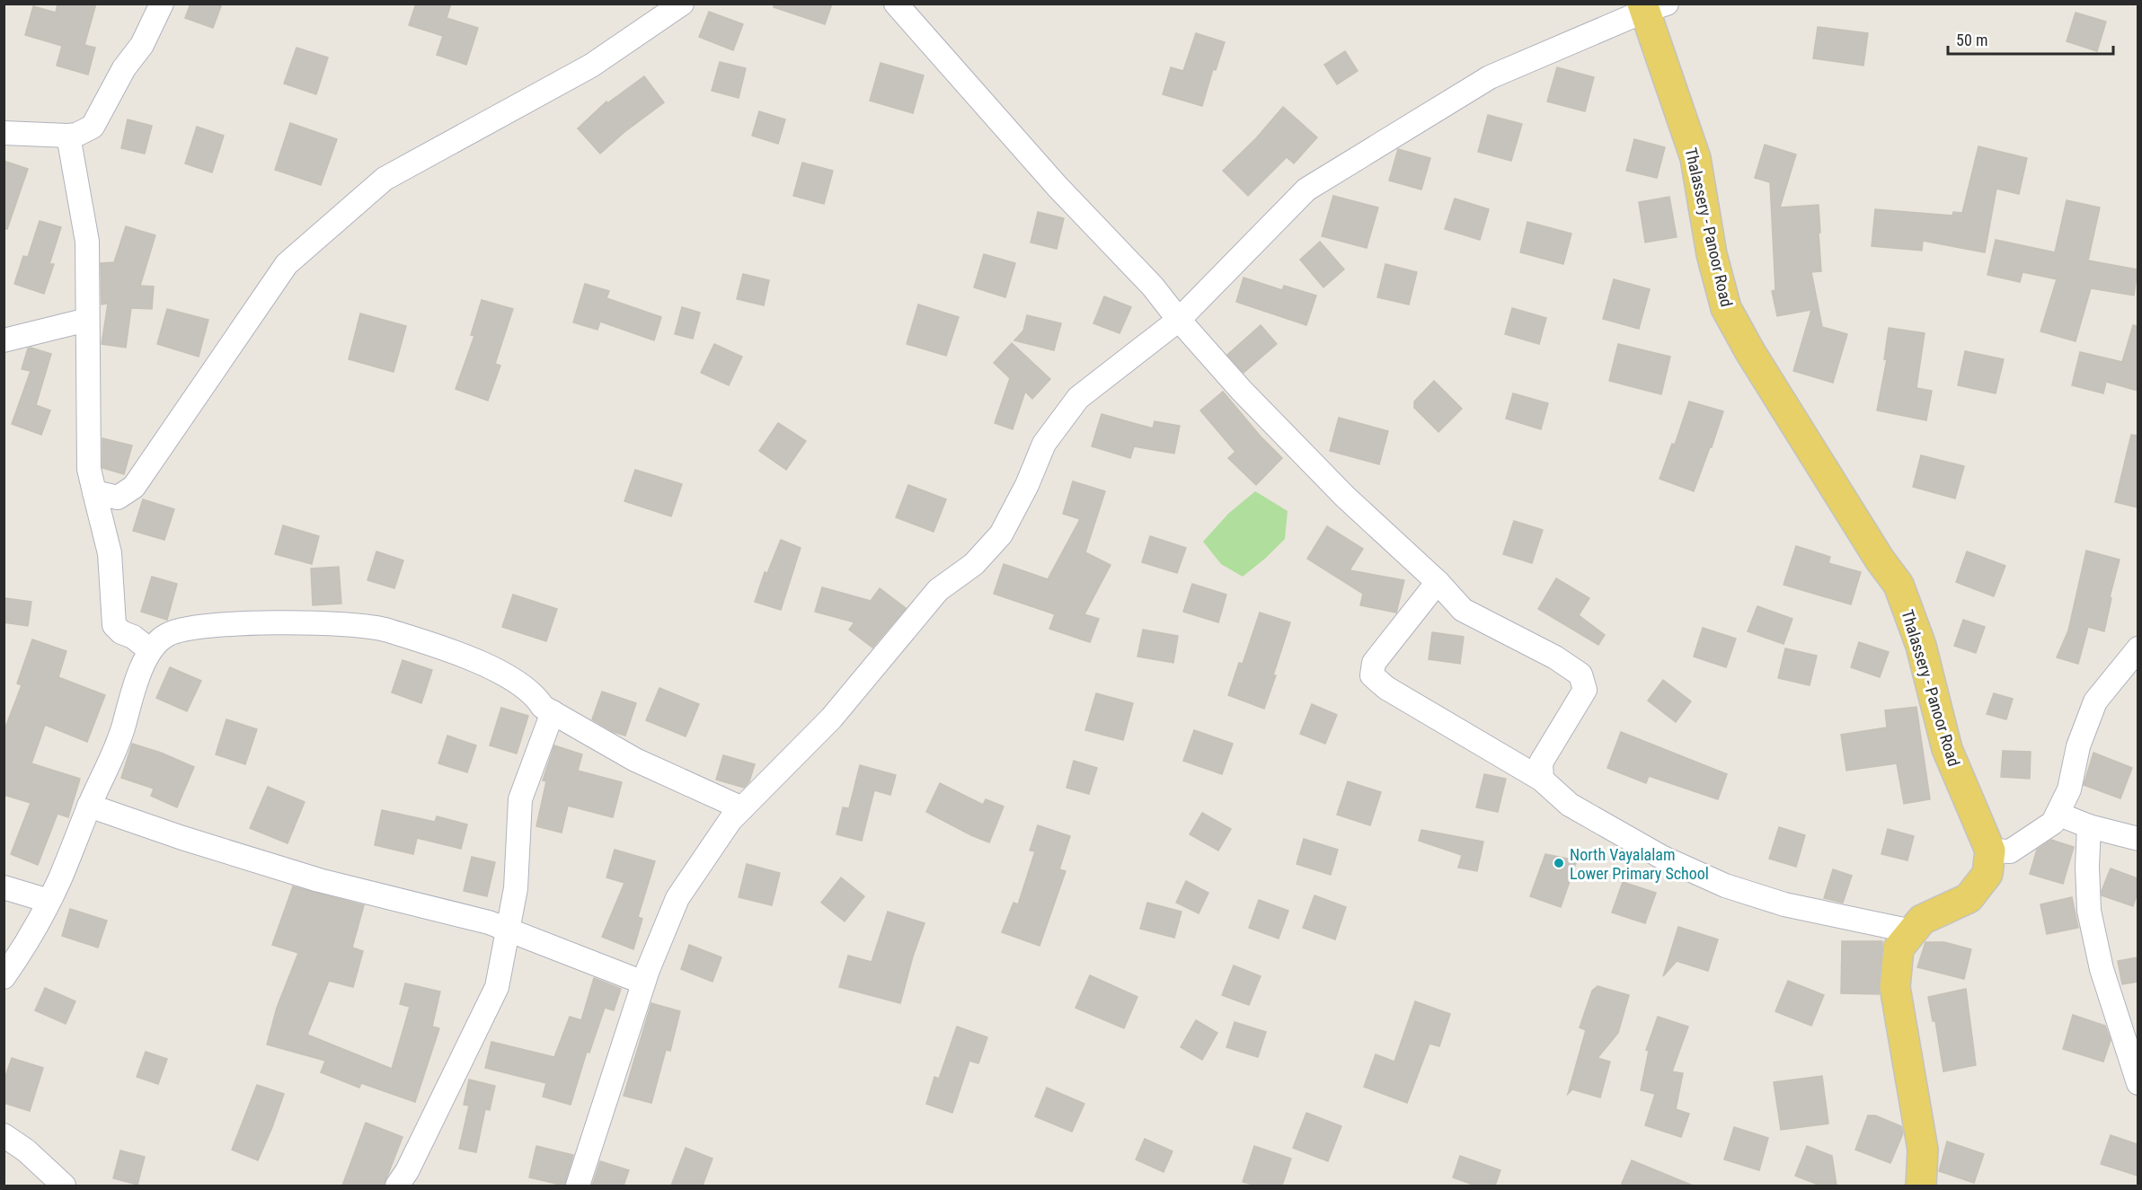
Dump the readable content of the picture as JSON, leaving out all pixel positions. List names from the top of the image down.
{
  "streets": {
    "main road": ["Thalassery - Panoor Road"]
  },
  "places": ["North Vayalalam Lower Primary School"],
  "scale_bar": "50 m"
}
